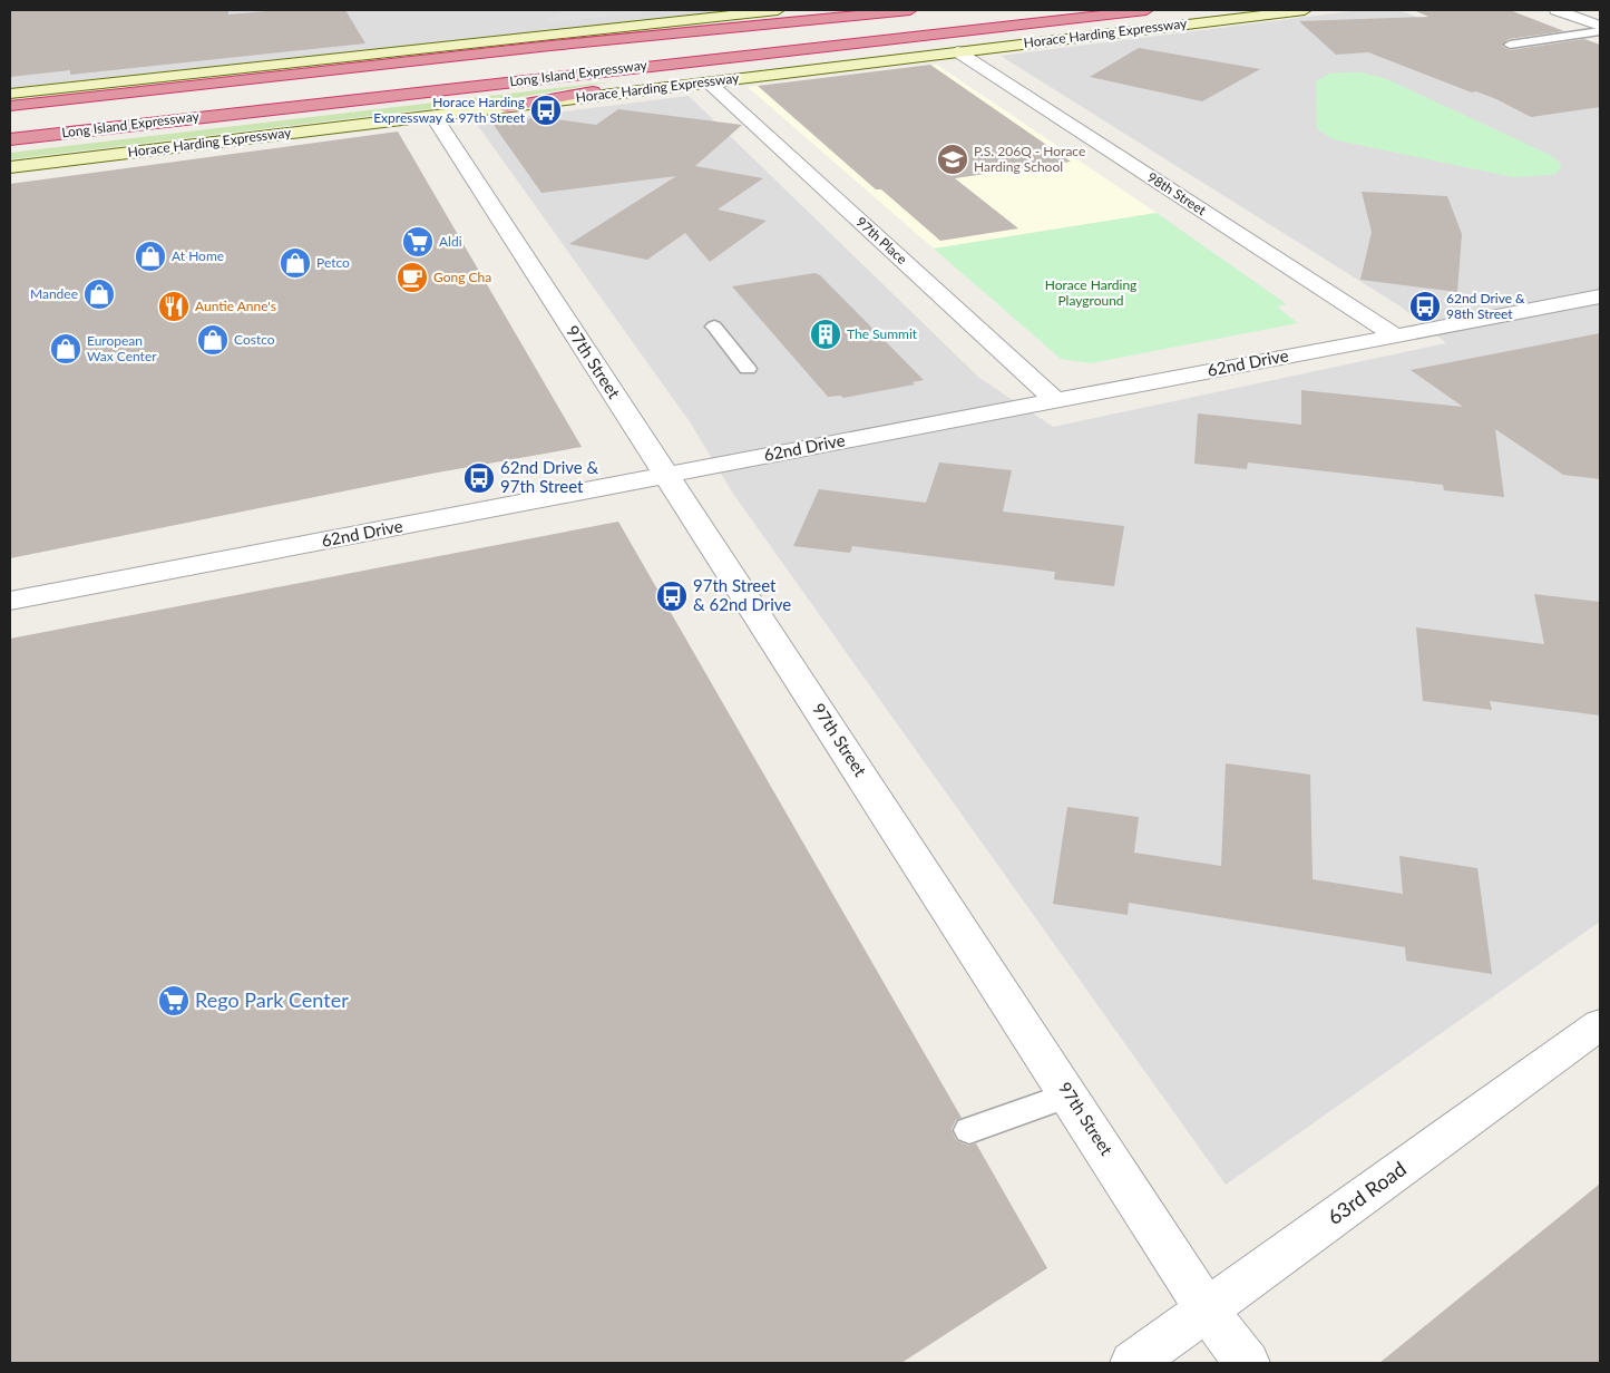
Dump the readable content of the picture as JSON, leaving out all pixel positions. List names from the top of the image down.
{
  "streets": {
    "highway": ["Long Island Expressway"],
    "main road": ["Horace Harding Expressway"],
    "street": [
      "98th Street",
      "97th Place",
      "97th Street",
      "62nd Drive",
      "63rd Road"
    ]
  },
  "crossings": [
    ["Horace Harding Expressway", "98th Street"],
    ["Horace Harding Expressway", "97th Place"],
    ["Horace Harding Expressway", "97th Street"],
    ["98th Street", "62nd Drive"],
    ["97th Place", "62nd Drive"],
    ["97th Street", "62nd Drive"],
    ["97th Street", "63rd Road"]
  ],
  "parks": ["Horace Harding Playground"],
  "places": {
    "bus stop": [
      "Horace Harding Expressway & 97th Street",
      "62nd Drive & 98th Street",
      "62nd Drive & 97th Street",
      "97th Street & 62nd Drive"
    ],
    "school or university": ["P.S. 206Q - Horace Harding School"],
    "supermarket": ["Aldi", "Rego Park Center"],
    "shop": [
      "At Home",
      "Petco",
      "Mandee",
      "Costco",
      "European Wax Center"
    ],
    "cafe": ["Gong Cha"],
    "restaurant": ["Auntie Anne's"],
    "building": ["The Summit"]
  }
}
